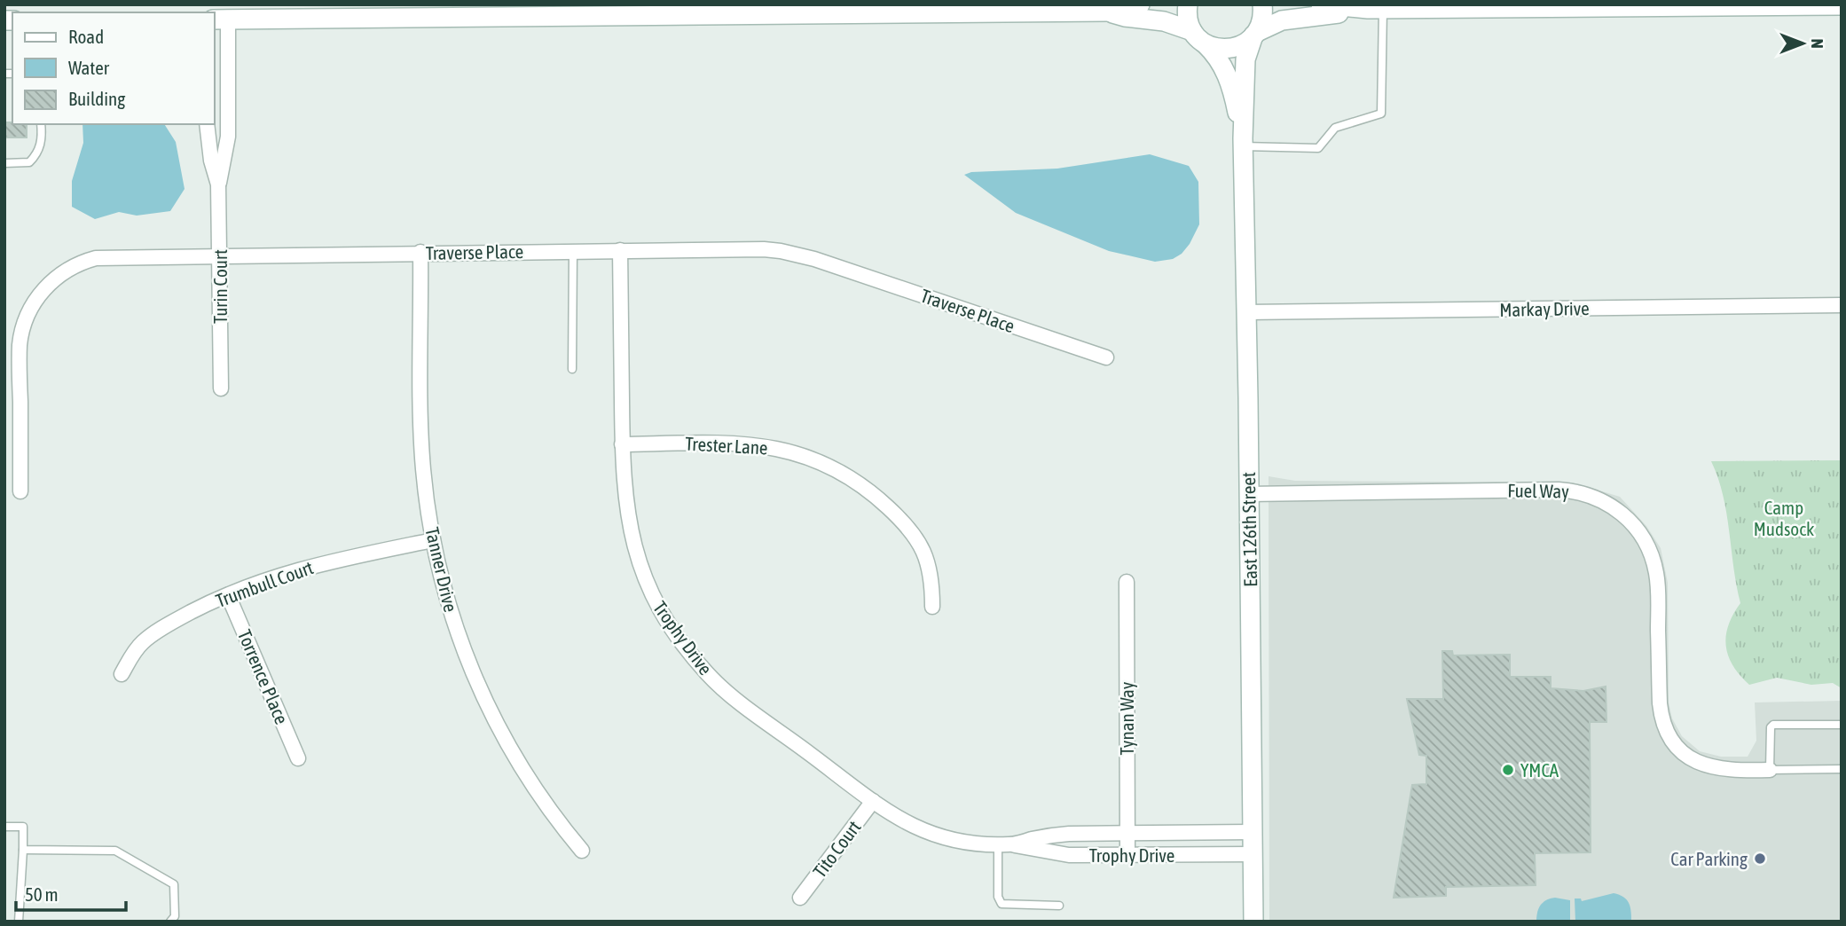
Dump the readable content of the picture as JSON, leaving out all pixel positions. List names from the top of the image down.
{
  "streets": {
    "street": [
      "Traverse Place",
      "Turin Court",
      "Markay Drive",
      "Trester Lane",
      "Fuel Way",
      "East 126th Street",
      "Tanner Drive",
      "Trumbull Court",
      "Trophy Drive",
      "Torrence Place",
      "Tynan Way",
      "Tito Court"
    ]
  },
  "crossings": [
    ["Traverse Place", "Turin Court"],
    ["Traverse Place", "Tanner Drive"],
    ["Traverse Place", "Trophy Drive"],
    ["Markay Drive", "East 126th Street"],
    ["Trester Lane", "Trophy Drive"],
    ["Fuel Way", "East 126th Street"],
    ["East 126th Street", "Trophy Drive"],
    ["Tanner Drive", "Trumbull Court"],
    ["Trumbull Court", "Torrence Place"],
    ["Trophy Drive", "Tynan Way"],
    ["Trophy Drive", "Tito Court"]
  ],
  "parks": ["Camp Mudsock"],
  "places": ["YMCA", "Car Parking"],
  "legend": ["Road", "Water", "Building"],
  "scale_bar": "50 m",
  "north": "right"
}
